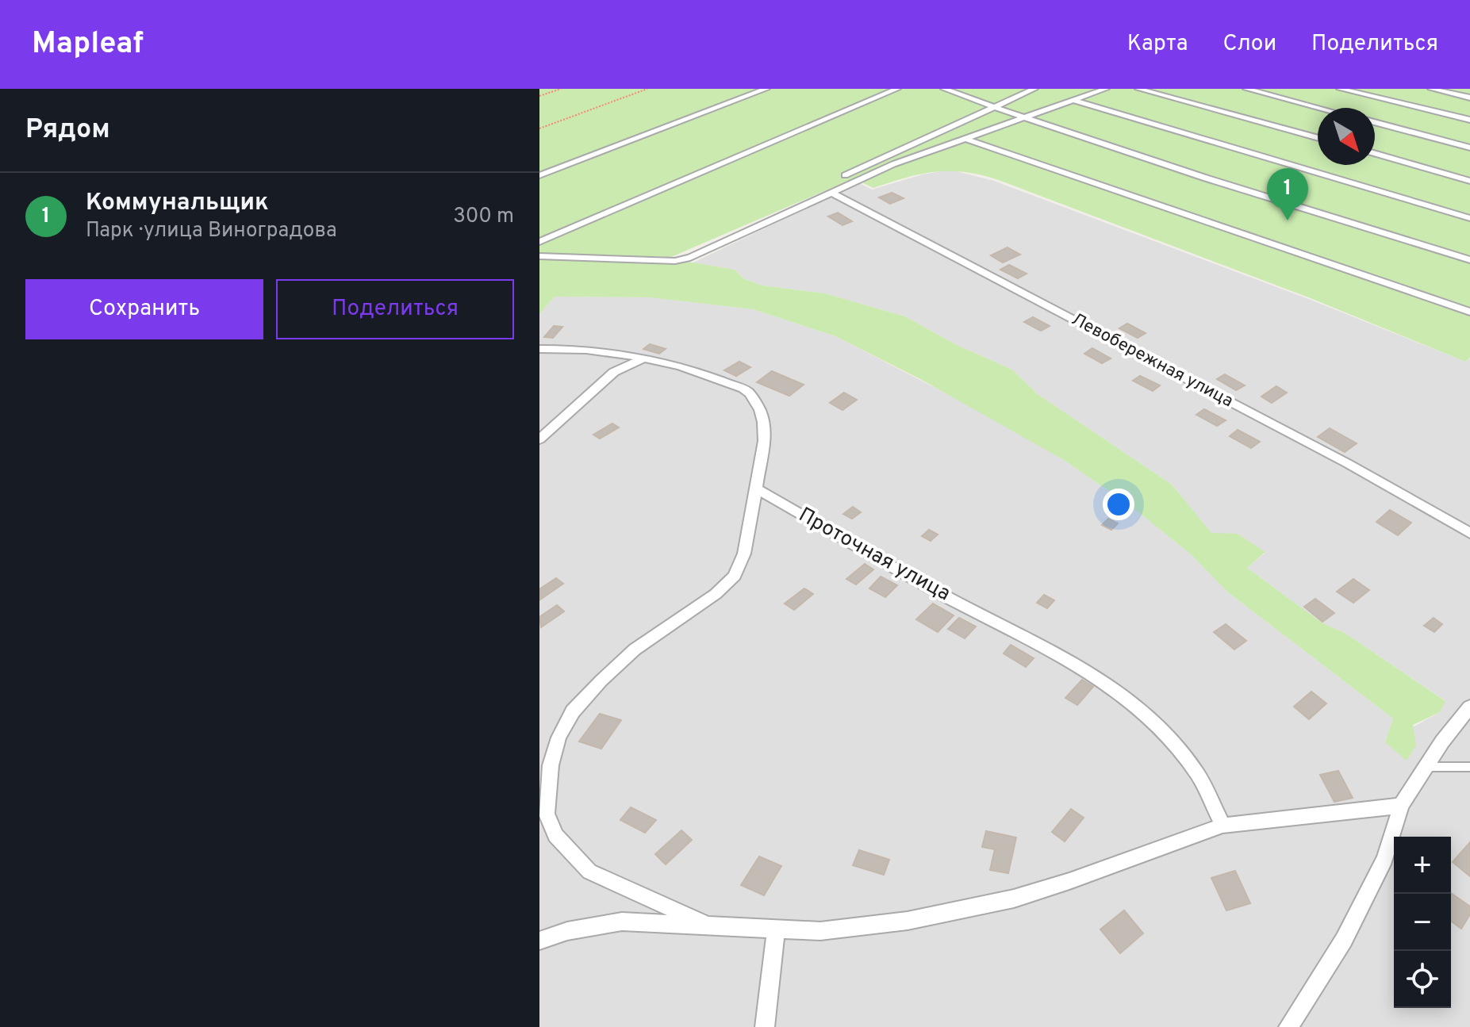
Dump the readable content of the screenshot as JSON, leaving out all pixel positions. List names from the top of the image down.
{
  "streets": {
    "street": ["Левобережная улица", "Проточная улица"]
  },
  "north": "bottom right",
  "page": {
    "header": "Mapleaf",
    "nav": ["Карта", "Слои", "Поделиться"],
    "heading": "Рядом",
    "pins": "1",
    "list": [
      {
        "mark": "1",
        "name": "Коммунальщик",
        "note": "Парк · улица Виноградова",
        "value": "300 m"
      }
    ],
    "buttons": ["Сохранить", "Поделиться"],
    "map_buttons": ["+", "−"]
  }
}
